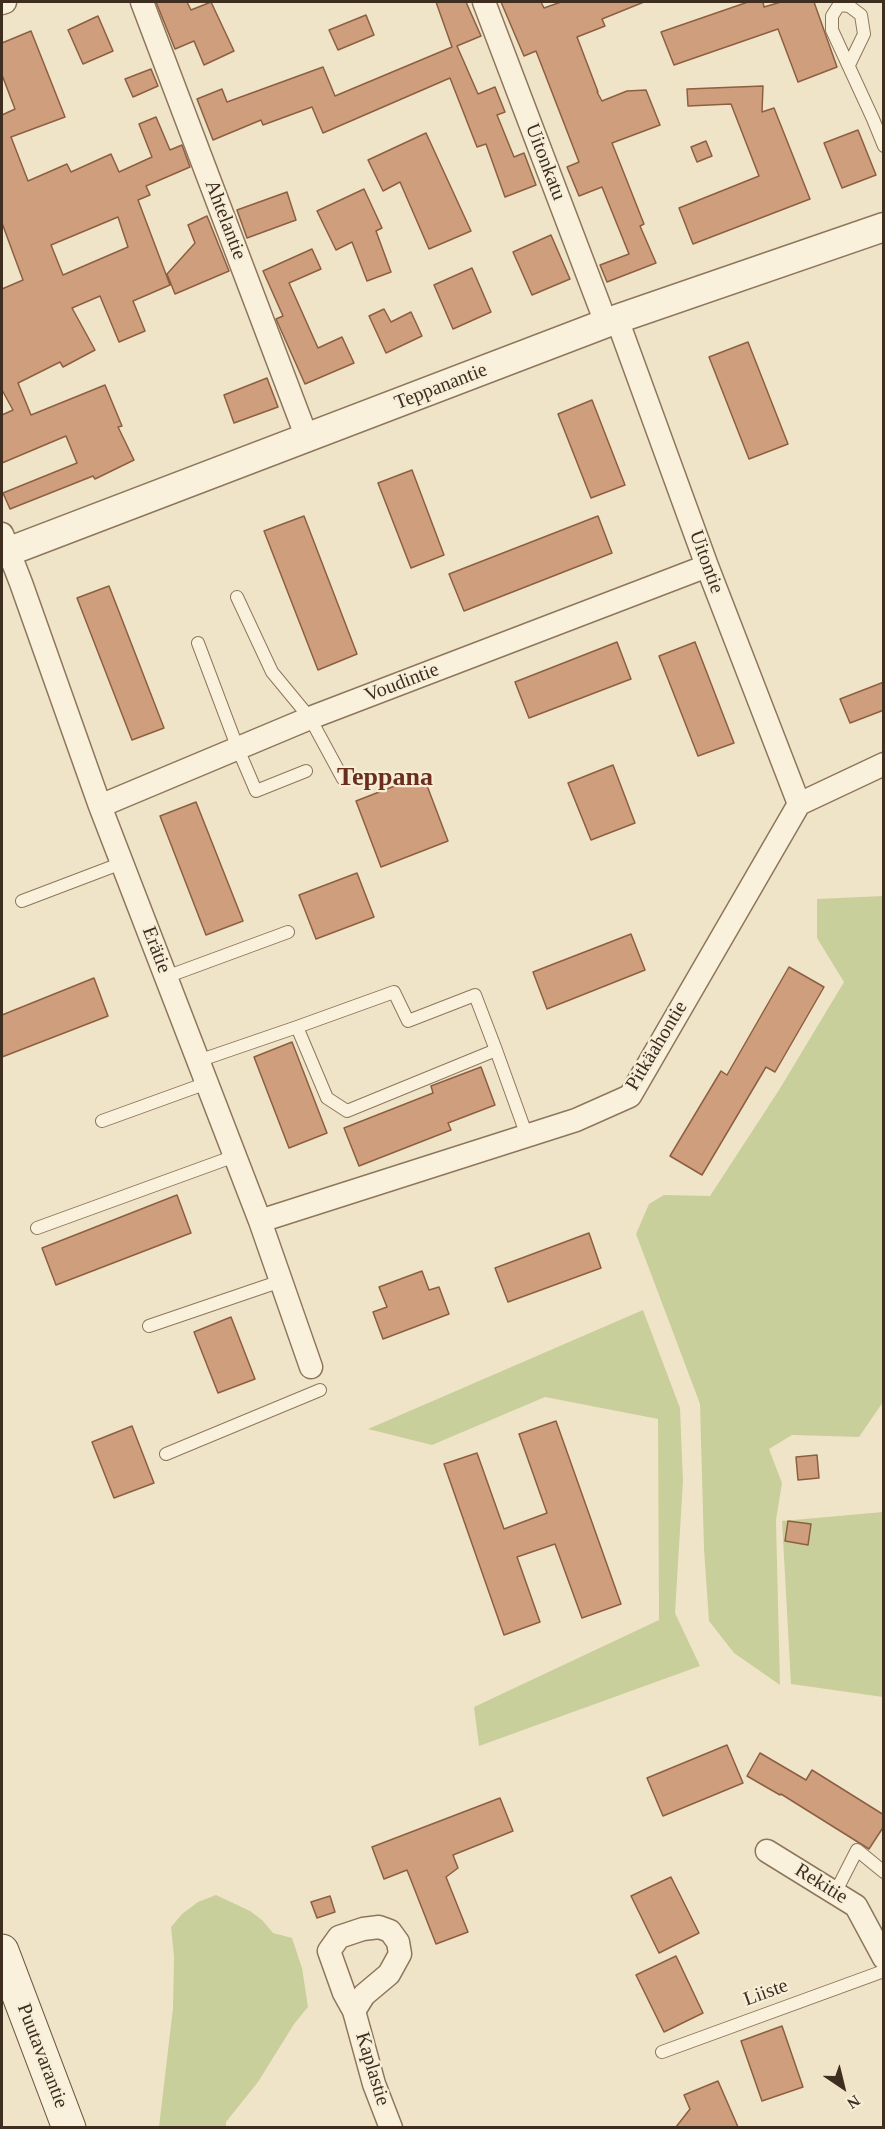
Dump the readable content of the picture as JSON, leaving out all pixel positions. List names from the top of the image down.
{
  "streets": {
    "main road": ["Puutavarantie"],
    "street": [
      "Uitonkatu",
      "Ahtelantie",
      "Teppanantie",
      "Uitontie",
      "Voudintie",
      "Erätie",
      "Pitkäahontie",
      "Rekitie",
      "Kaplastie"
    ],
    "lane": ["Liiste"]
  },
  "crossings": [
    ["Uitonkatu", "Teppanantie"],
    ["Uitonkatu", "Uitontie"],
    ["Ahtelantie", "Teppanantie"],
    ["Teppanantie", "Uitontie"],
    ["Teppanantie", "Erätie"],
    ["Uitontie", "Voudintie"],
    ["Uitontie", "Pitkäahontie"],
    ["Voudintie", "Erätie"],
    ["Erätie", "Pitkäahontie"]
  ],
  "districts": ["Teppana"],
  "north": "bottom right"
}
